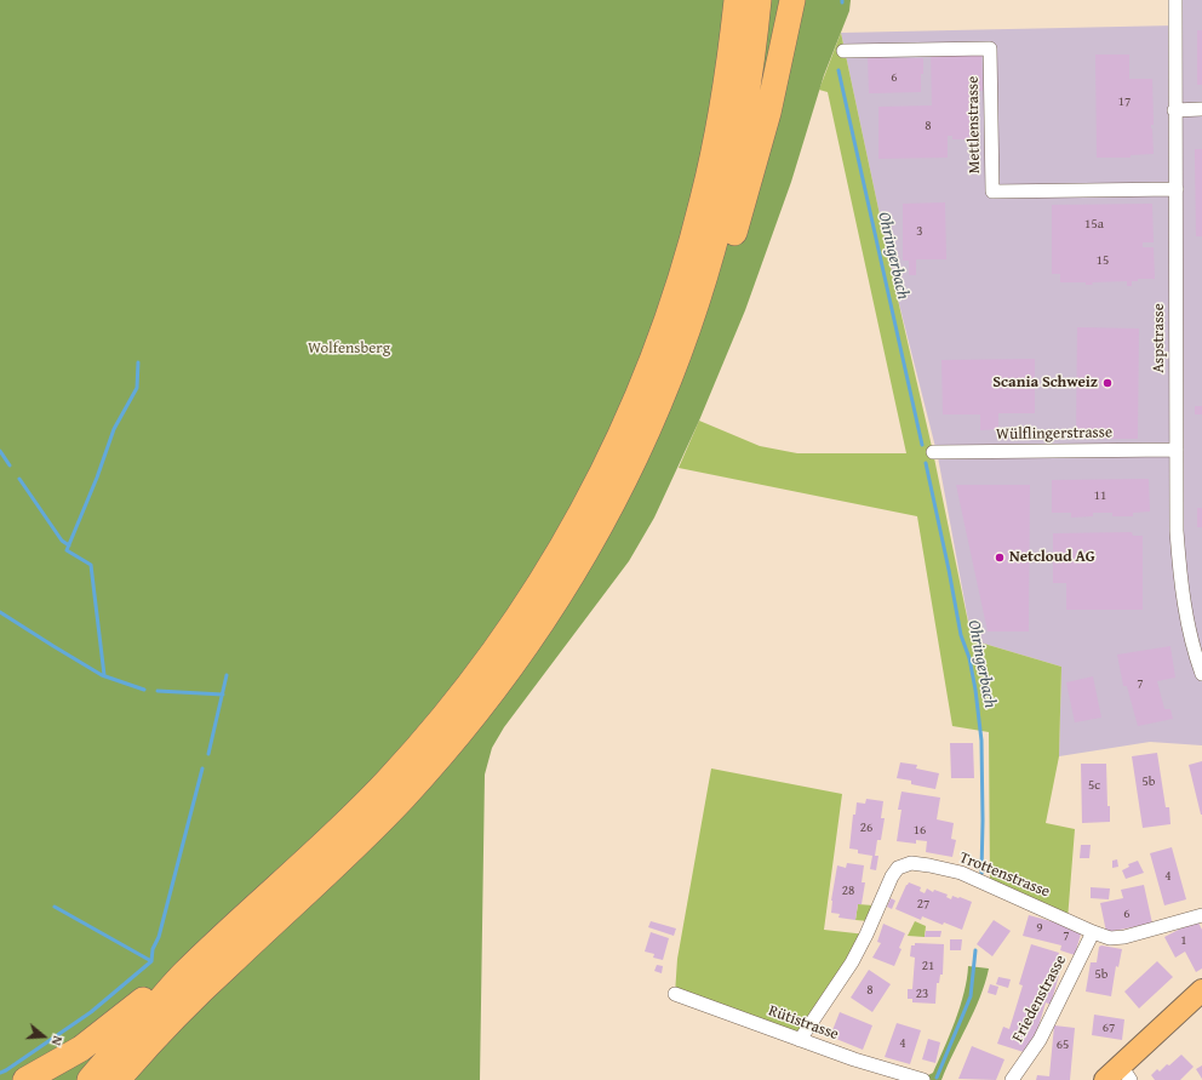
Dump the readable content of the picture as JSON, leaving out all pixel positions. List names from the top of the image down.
{
  "streets": {
    "street": [
      "Mettlenstrasse",
      "Aspstrasse",
      "Wülflingerstrasse",
      "Trottenstrasse",
      "Friedenstrasse",
      "Rütistrasse"
    ]
  },
  "crossings": [
    ["Mettlenstrasse", "Aspstrasse"],
    ["Aspstrasse", "Wülflingerstrasse"],
    ["Trottenstrasse", "Friedenstrasse"],
    ["Trottenstrasse", "Rütistrasse"]
  ],
  "water": ["Ohringerbach"],
  "parks": ["Wolfensberg"],
  "places": ["Scania Schweiz", "Netcloud AG"],
  "house_numbers": [
    "6",
    "17",
    "8",
    "15a",
    "3",
    "15",
    "11",
    "7",
    "5b",
    "5c",
    "26",
    "16",
    "4",
    "28",
    "27",
    "6",
    "9",
    "7",
    "1",
    "21",
    "5b",
    "8",
    "23",
    "67",
    "4",
    "65"
  ],
  "north": "right"
}
